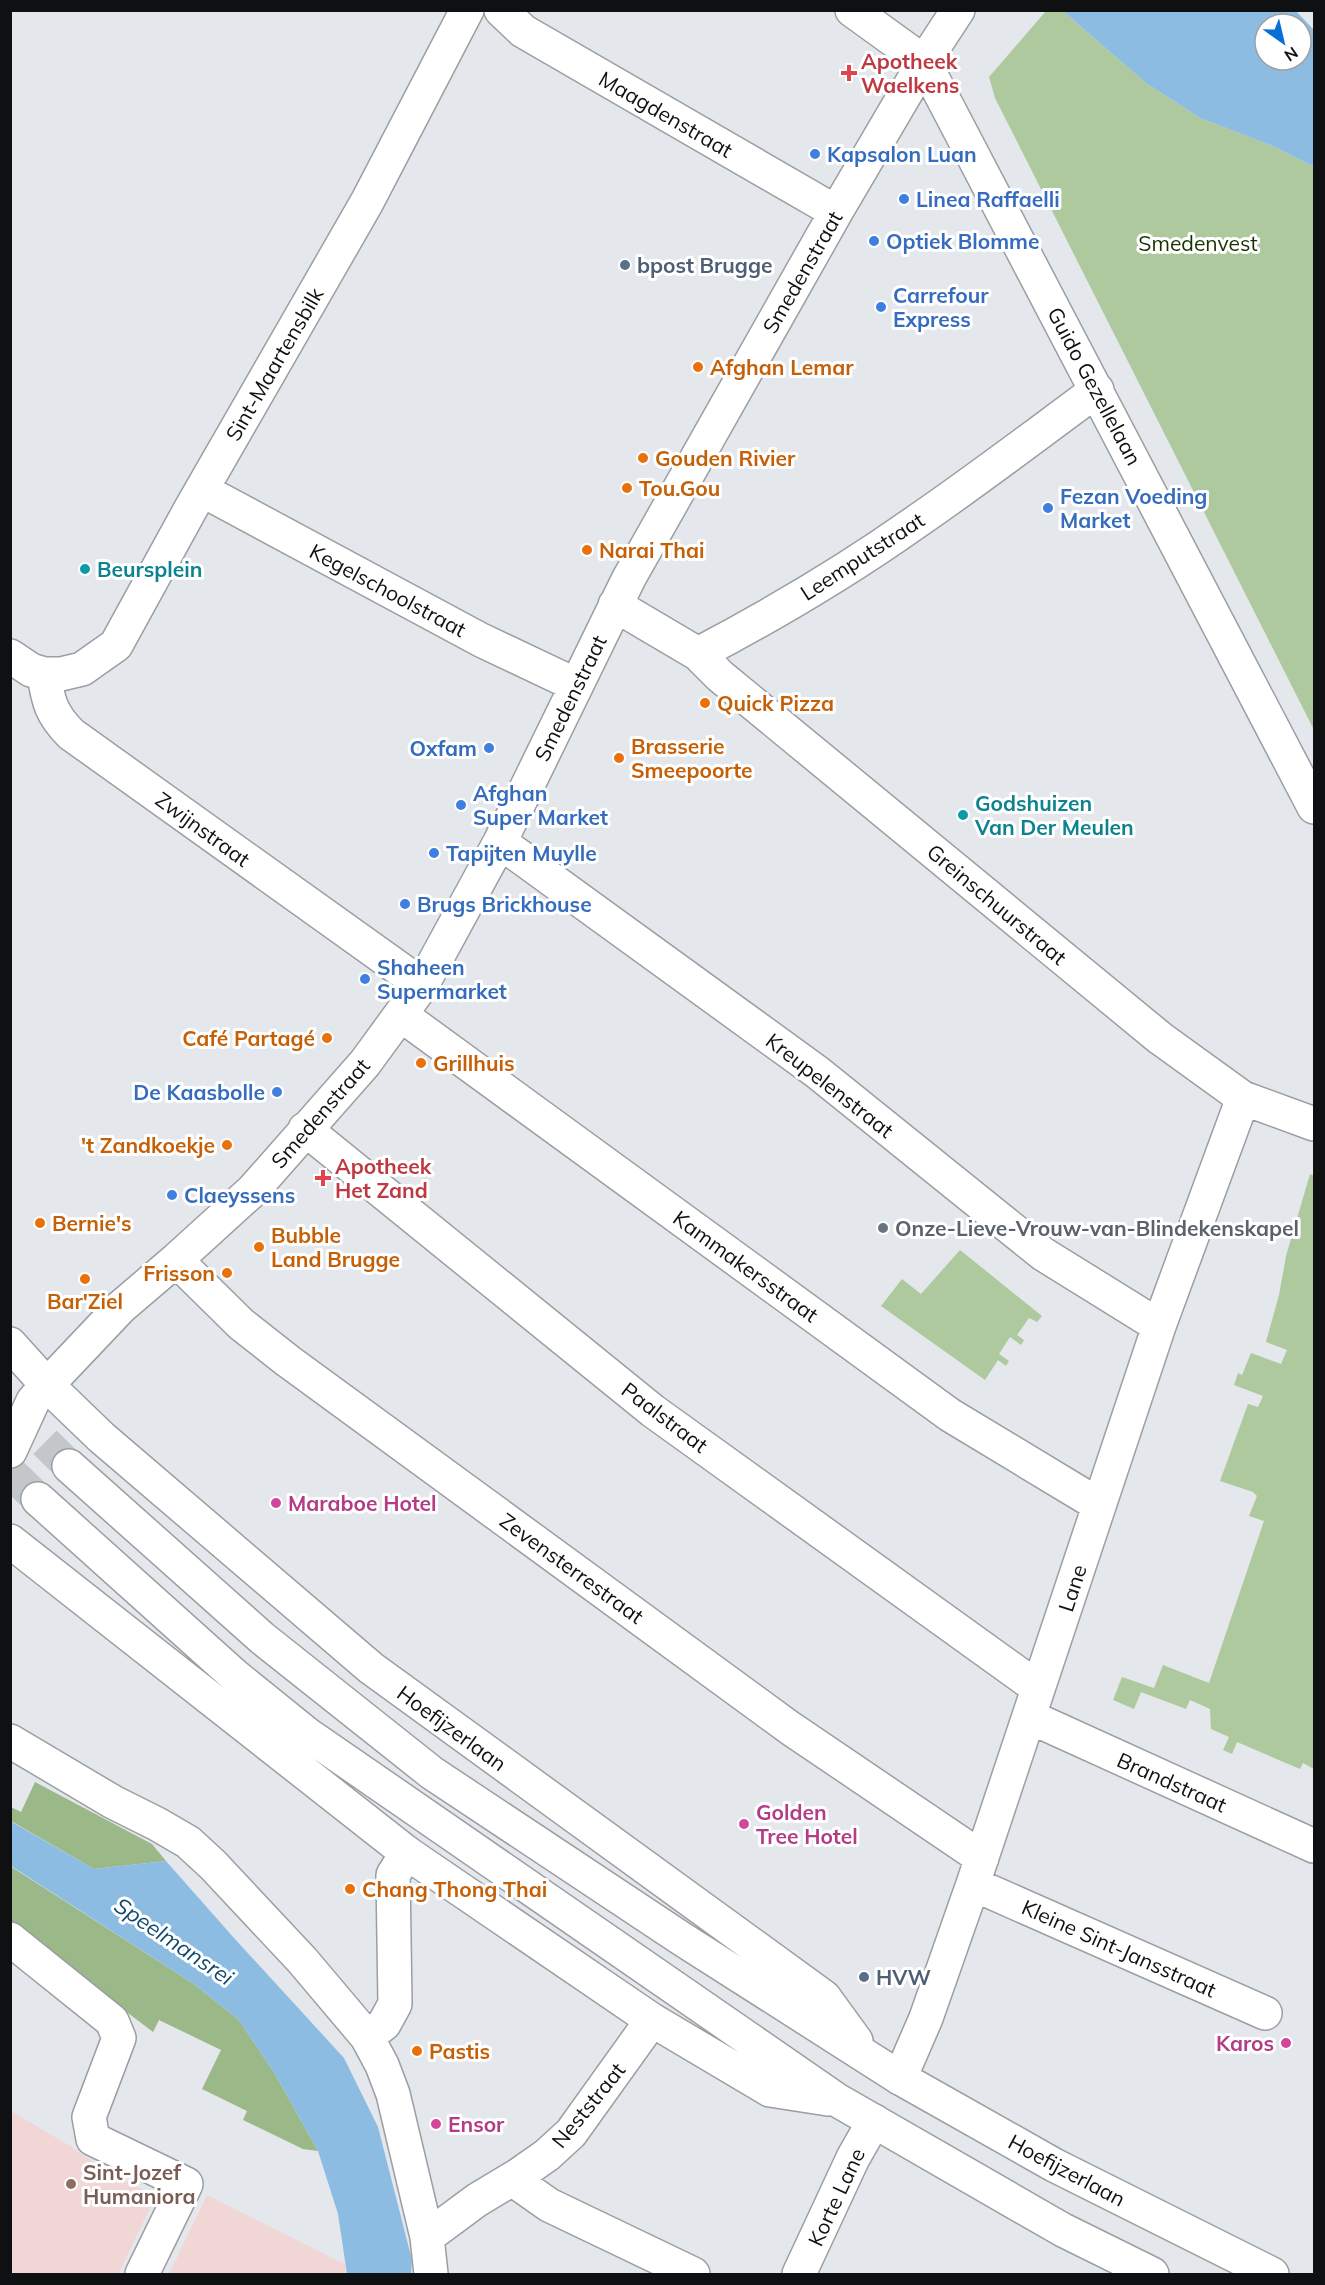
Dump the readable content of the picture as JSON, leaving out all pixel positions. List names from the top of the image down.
{
  "streets": {
    "street": [
      "Maagdenstraat",
      "Smedenstraat",
      "Sint-Maartensbilk",
      "Guido Gezellelaan",
      "Leemputstraat",
      "Kegelschoolstraat",
      "Zwijnstraat",
      "Greinschuurstraat",
      "Kreupelenstraat",
      "Kammakersstraat",
      "Paalstraat",
      "Zevensterrestraat",
      "Lane",
      "Hoefijzerlaan",
      "Brandstraat",
      "Kleine Sint-Jansstraat",
      "Neststraat",
      "Korte Lane"
    ]
  },
  "crossings": [
    ["Maagdenstraat", "Smedenstraat"],
    ["Smedenstraat", "Guido Gezellelaan"],
    ["Smedenstraat", "Kegelschoolstraat"],
    ["Smedenstraat", "Zwijnstraat"],
    ["Smedenstraat", "Kreupelenstraat"],
    ["Smedenstraat", "Kammakersstraat"],
    ["Smedenstraat", "Paalstraat"],
    ["Smedenstraat", "Zevensterrestraat"],
    ["Smedenstraat", "Hoefijzerlaan"],
    ["Sint-Maartensbilk", "Kegelschoolstraat"],
    ["Sint-Maartensbilk", "Zwijnstraat"],
    ["Guido Gezellelaan", "Leemputstraat"],
    ["Leemputstraat", "Greinschuurstraat"],
    ["Greinschuurstraat", "Lane"],
    ["Kreupelenstraat", "Lane"],
    ["Kammakersstraat", "Lane"],
    ["Paalstraat", "Lane"],
    ["Paalstraat", "Brandstraat"],
    ["Zevensterrestraat", "Lane"],
    ["Zevensterrestraat", "Kleine Sint-Jansstraat"],
    ["Lane", "Hoefijzerlaan"],
    ["Lane", "Brandstraat"],
    ["Lane", "Kleine Sint-Jansstraat"]
  ],
  "water": ["Speelmansrei"],
  "parks": ["Smedenvest"],
  "places": {
    "health": ["Apotheek Waelkens", "Apotheek Het Zand"],
    "other": [
      "Kapsalon Luan",
      "Linea Raffaelli",
      "Optiek Blomme",
      "bpost Brugge",
      "Carrefour Express",
      "Afghan Lemar",
      "Gouden Rivier",
      "Tou.Gou",
      "Fezan Voeding Market",
      "Narai Thai",
      "Beursplein",
      "Quick Pizza",
      "Oxfam",
      "Brasserie Smeepoorte",
      "Afghan Super Market",
      "Godshuizen Van Der Meulen",
      "Tapijten Muylle",
      "Brugs Brickhouse",
      "Shaheen Supermarket",
      "Café Partagé",
      "Grillhuis",
      "De Kaasbolle",
      "'t Zandkoekje",
      "Claeyssens",
      "Bernie's",
      "Onze-Lieve-Vrouw-van-Blindekenskapel",
      "Bubble Land Brugge",
      "Frisson",
      "Bar'Ziel",
      "Maraboe Hotel",
      "Golden Tree Hotel",
      "Chang Thong Thai",
      "HVW",
      "Karos",
      "Pastis",
      "Ensor",
      "Sint-Jozef Humaniora"
    ]
  },
  "north": "bottom right"
}
